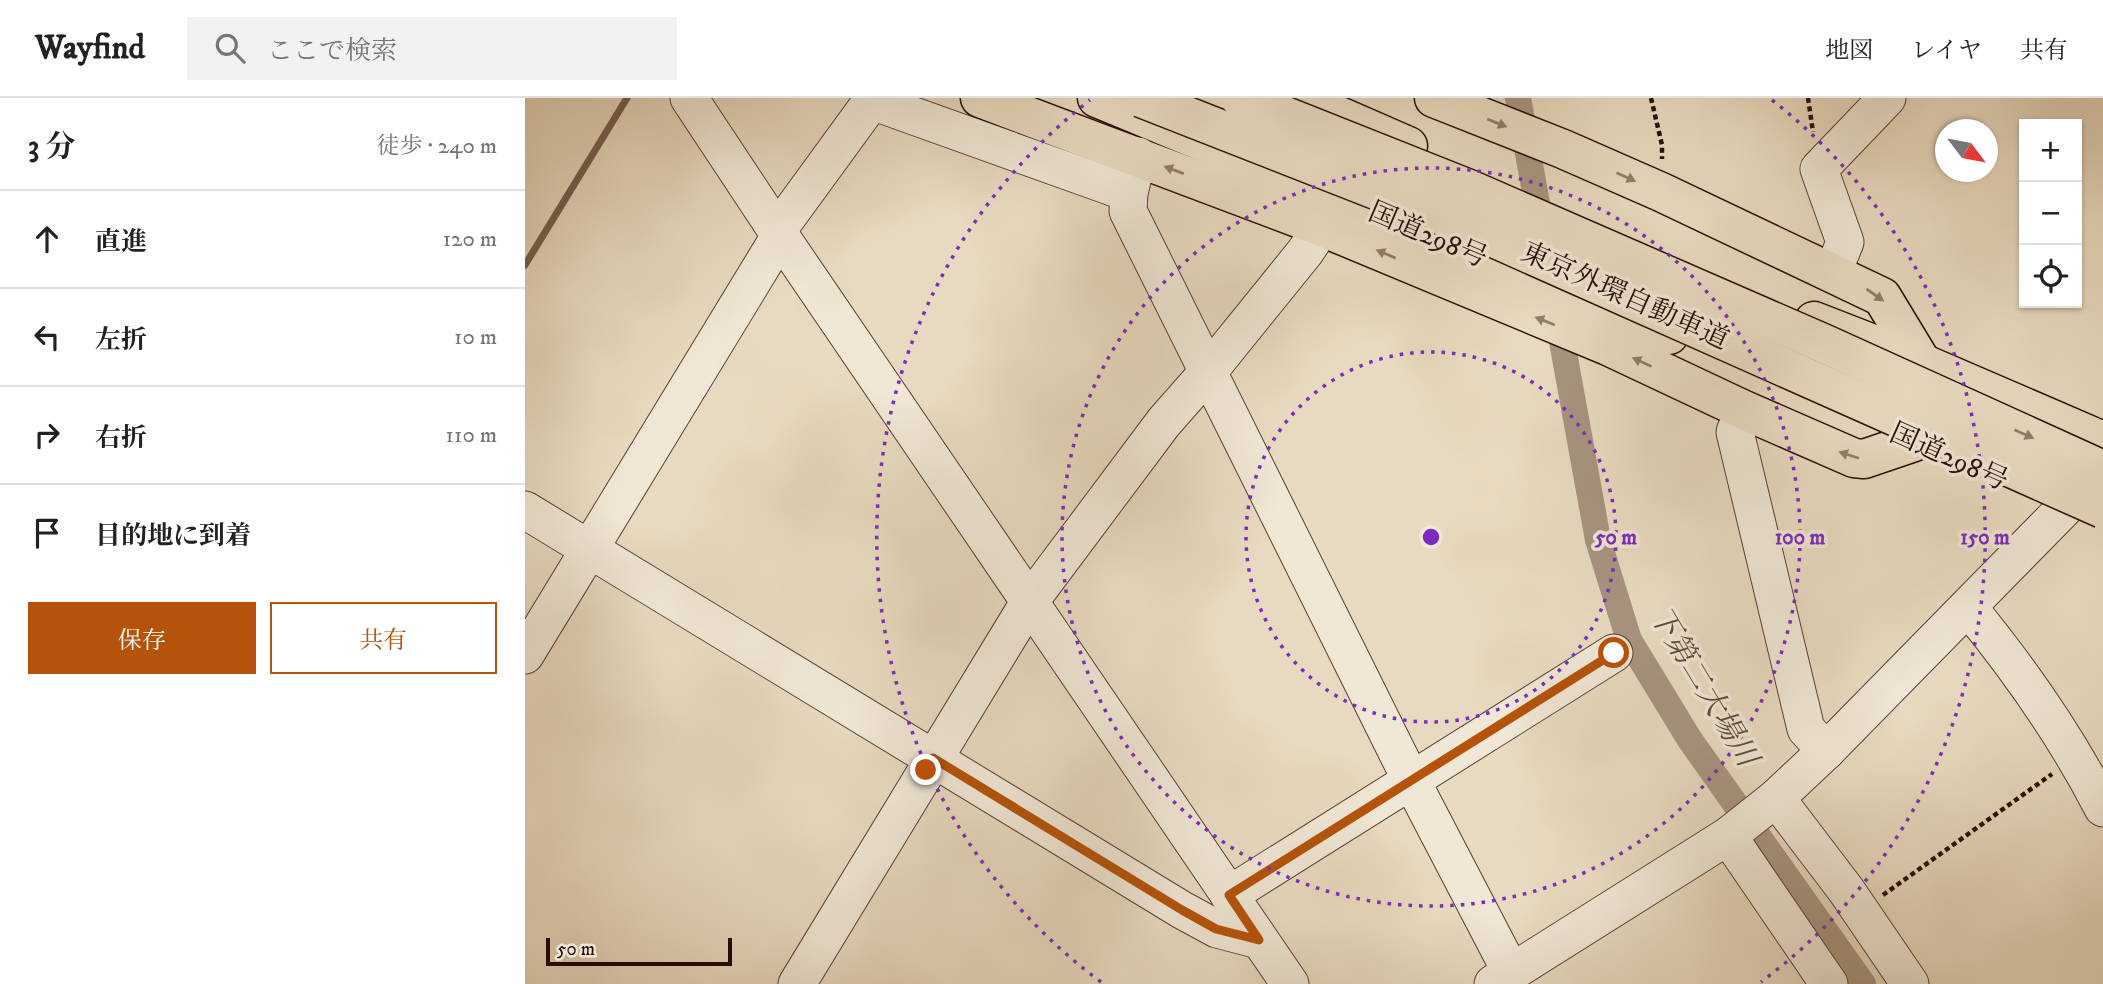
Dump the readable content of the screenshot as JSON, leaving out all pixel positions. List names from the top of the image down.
{
  "streets": {
    "highway": ["国道298号", "東京外環自動車道"]
  },
  "water": ["下第二大場川"],
  "scale_bar": "50 m",
  "north": "bottom right",
  "page": {
    "header": "Wayfind",
    "search": "ここで検索",
    "nav": ["地図", "レイヤ", "共有"],
    "heading": ["3 分", "徒歩 · 240 m"],
    "map_buttons": ["+", "−"],
    "list": [
      ["直進", "120 m"],
      ["左折", "10 m"],
      ["右折", "110 m"],
      "目的地に到着"
    ],
    "buttons": ["保存", "共有"],
    "scale": "50 m"
  },
  "rings": ["50 m", "100 m", "150 m"]
}
